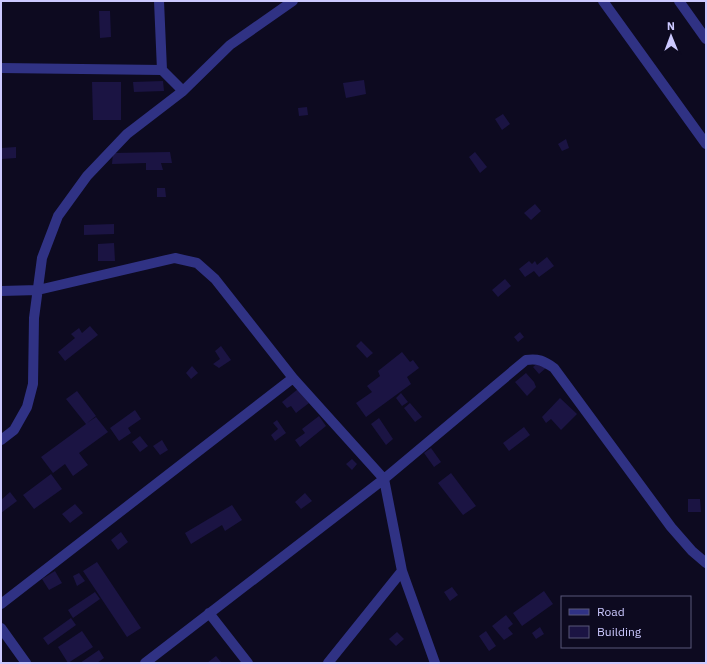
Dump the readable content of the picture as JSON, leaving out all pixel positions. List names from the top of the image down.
{
  "legend": ["Road", "Building"],
  "north": "top"
}
